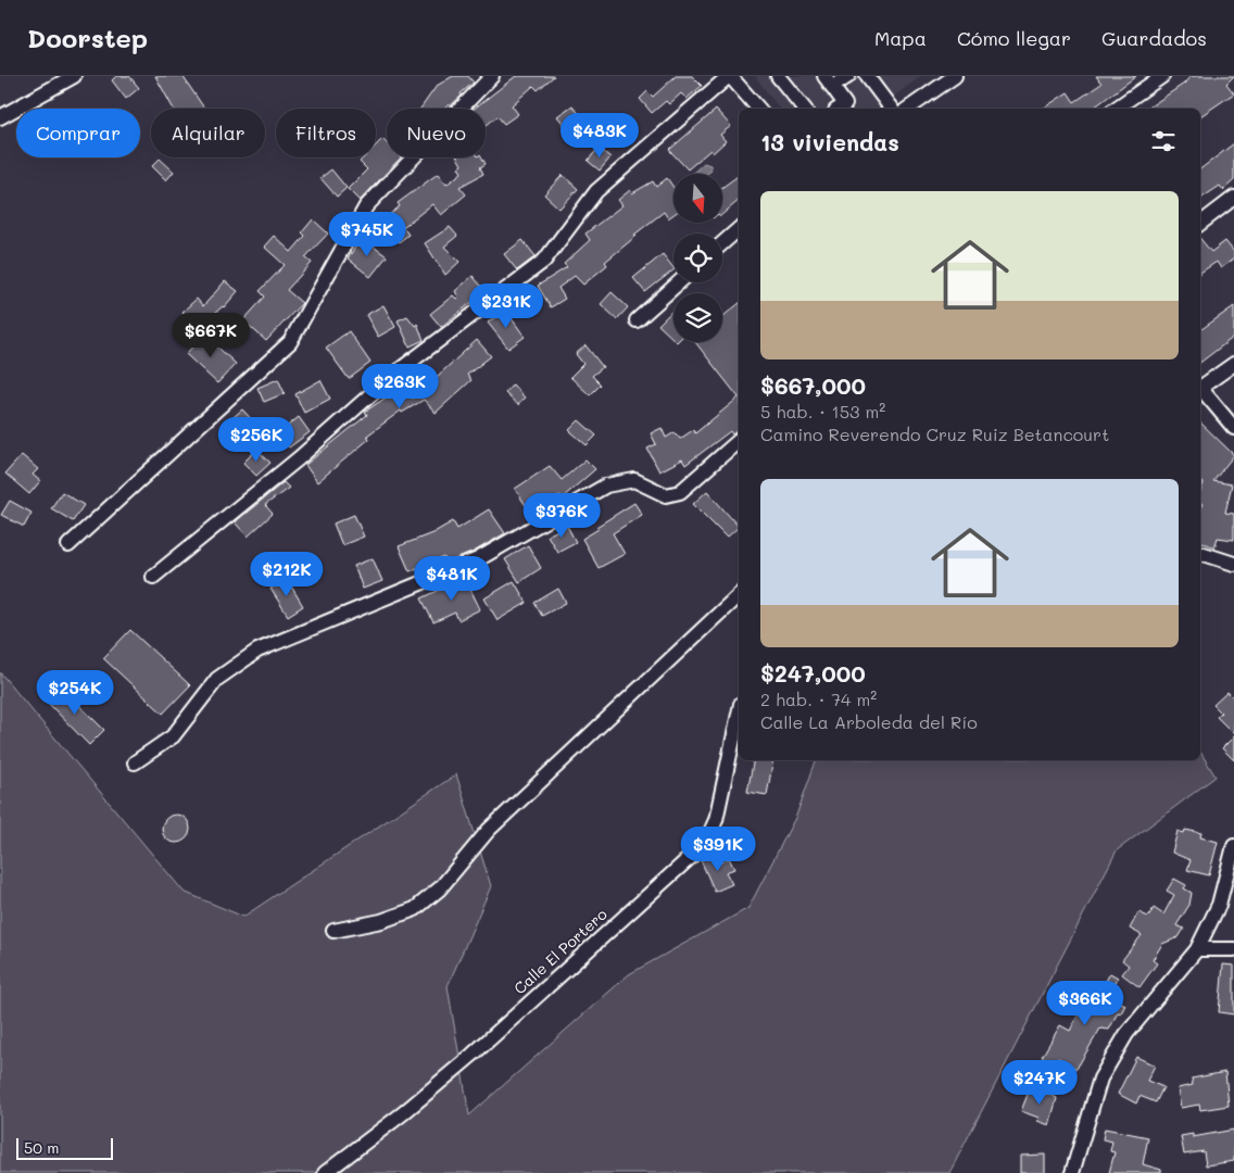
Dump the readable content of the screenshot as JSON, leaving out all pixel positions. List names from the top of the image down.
{
  "streets": {
    "street": ["Calle El Portero"]
  },
  "scale_bar": "50 m",
  "north": "bottom",
  "page": {
    "header": "Doorstep",
    "nav": ["Mapa", "Cómo llegar", "Guardados"],
    "chip": [
      "Comprar",
      "Alquilar",
      "Filtros",
      "Nuevo"
    ],
    "heading": "13 viviendas",
    "price": [
      "$483K",
      "$745K",
      "$231K",
      "$667K",
      "$263K",
      "$256K",
      "$376K",
      "$212K",
      "$481K",
      "$254K",
      "$391K",
      "$366K",
      "$247K"
    ],
    "list": [
      {
        "name": "$667,000",
        "note": "5 hab. · 153 m² · Camino Reverendo Cruz Ruiz Betancourt"
      },
      {
        "name": "$247,000",
        "note": "2 hab. · 74 m² · Calle La Arboleda del Río"
      }
    ],
    "scale": "50 m"
  }
}
